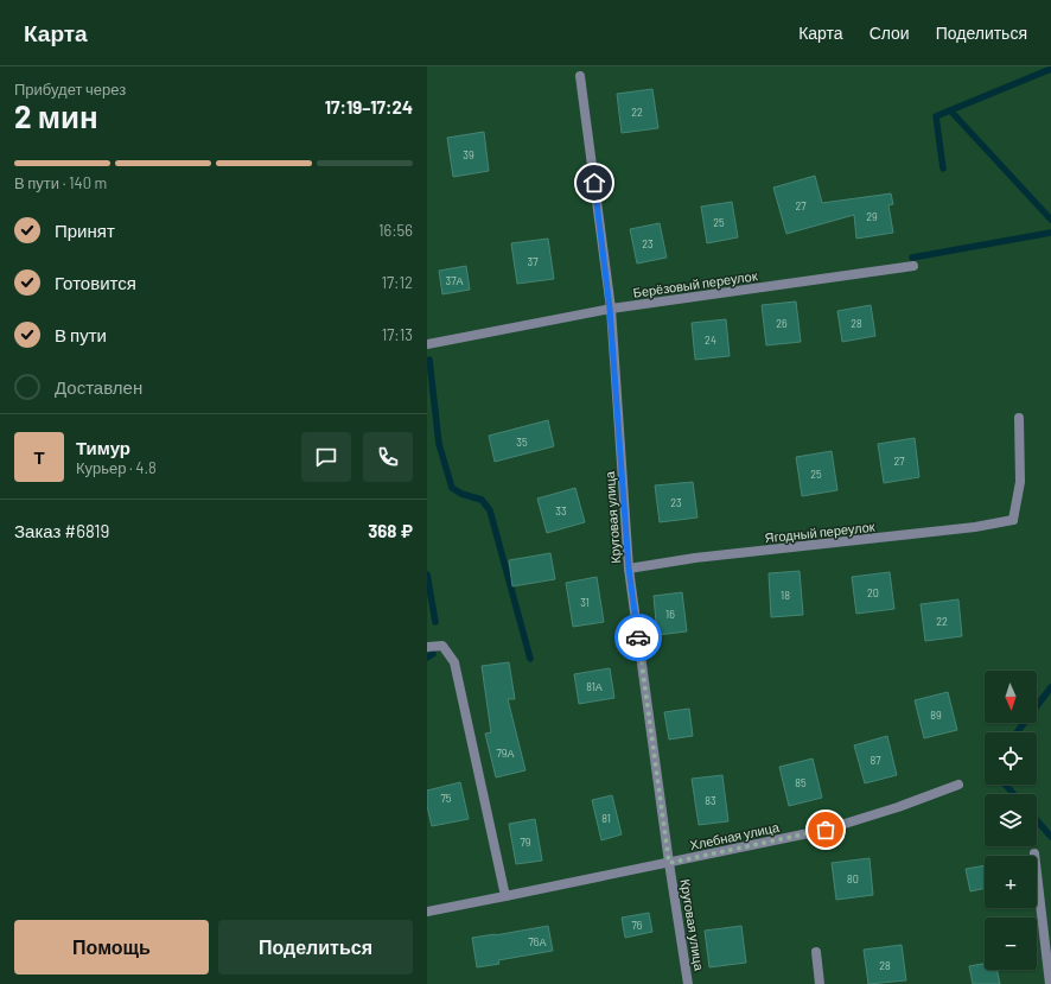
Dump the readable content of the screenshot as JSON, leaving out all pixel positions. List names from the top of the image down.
{
  "streets": {
    "street": [
      "Берёзовый переулок",
      "Круговая улица",
      "Ягодный переулок",
      "Хлебная улица"
    ]
  },
  "crossings": [
    ["Берёзовый переулок", "Круговая улица"],
    ["Круговая улица", "Ягодный переулок"],
    ["Круговая улица", "Хлебная улица"]
  ],
  "house_numbers": [
    "22",
    "39",
    "27",
    "29",
    "25",
    "23",
    "37",
    "37А",
    "26",
    "28",
    "24",
    "35",
    "27",
    "25",
    "23",
    "33",
    "20",
    "18",
    "31",
    "16",
    "22",
    "81А",
    "89",
    "79А",
    "87",
    "85",
    "75",
    "83",
    "81",
    "79",
    "80",
    "76",
    "76А",
    "28"
  ],
  "north": "bottom",
  "page": {
    "header": "Карта",
    "nav": ["Карта", "Слои", "Поделиться"],
    "heading": ["2 мин", "Прибудет через", "17:19–17:24"],
    "panel": [
      "Тимур",
      "Курьер · 4.8",
      "Заказ #6819",
      "368 ₽"
    ],
    "bar": "В пути · 140 m",
    "list": [
      ["Принят", "16:56"],
      ["Готовится", "17:12"],
      ["В пути", "17:13"],
      "Доставлен"
    ],
    "round": "Т",
    "map_buttons": ["+", "−"],
    "buttons": ["Помощь", "Поделиться"]
  }
}
